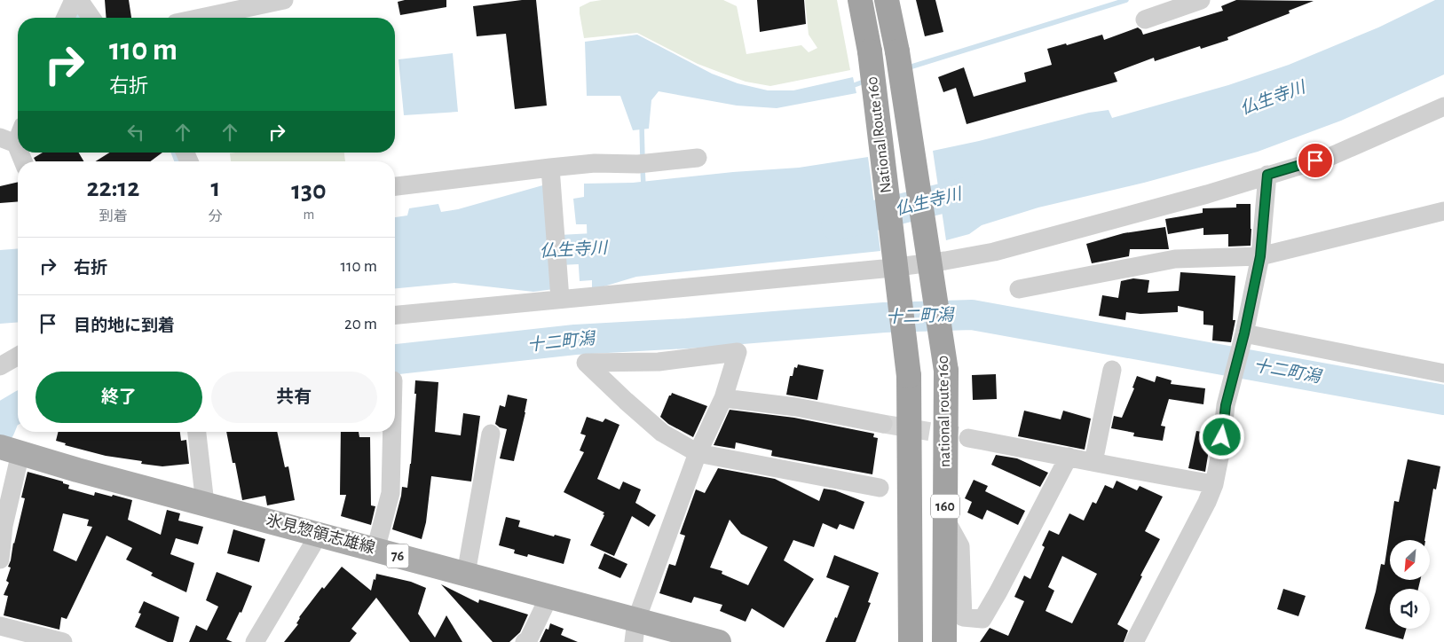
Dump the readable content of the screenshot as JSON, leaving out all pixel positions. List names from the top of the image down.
{
  "streets": {
    "highway": ["National Route 160", "national route 160", "160"],
    "main road": ["氷見惣領志雄線", "76"]
  },
  "water": ["仏生寺川", "十二町潟"],
  "north": "bottom left",
  "page": {
    "turn": ["110 m", "右折"],
    "eta": [
      "22:12",
      "到着",
      "1",
      "分",
      "130",
      "m"
    ],
    "list": [
      {
        "name": "右折",
        "value": "110 m"
      },
      {
        "name": "目的地に到着",
        "value": "20 m"
      }
    ],
    "buttons": ["終了", "共有"]
  }
}
